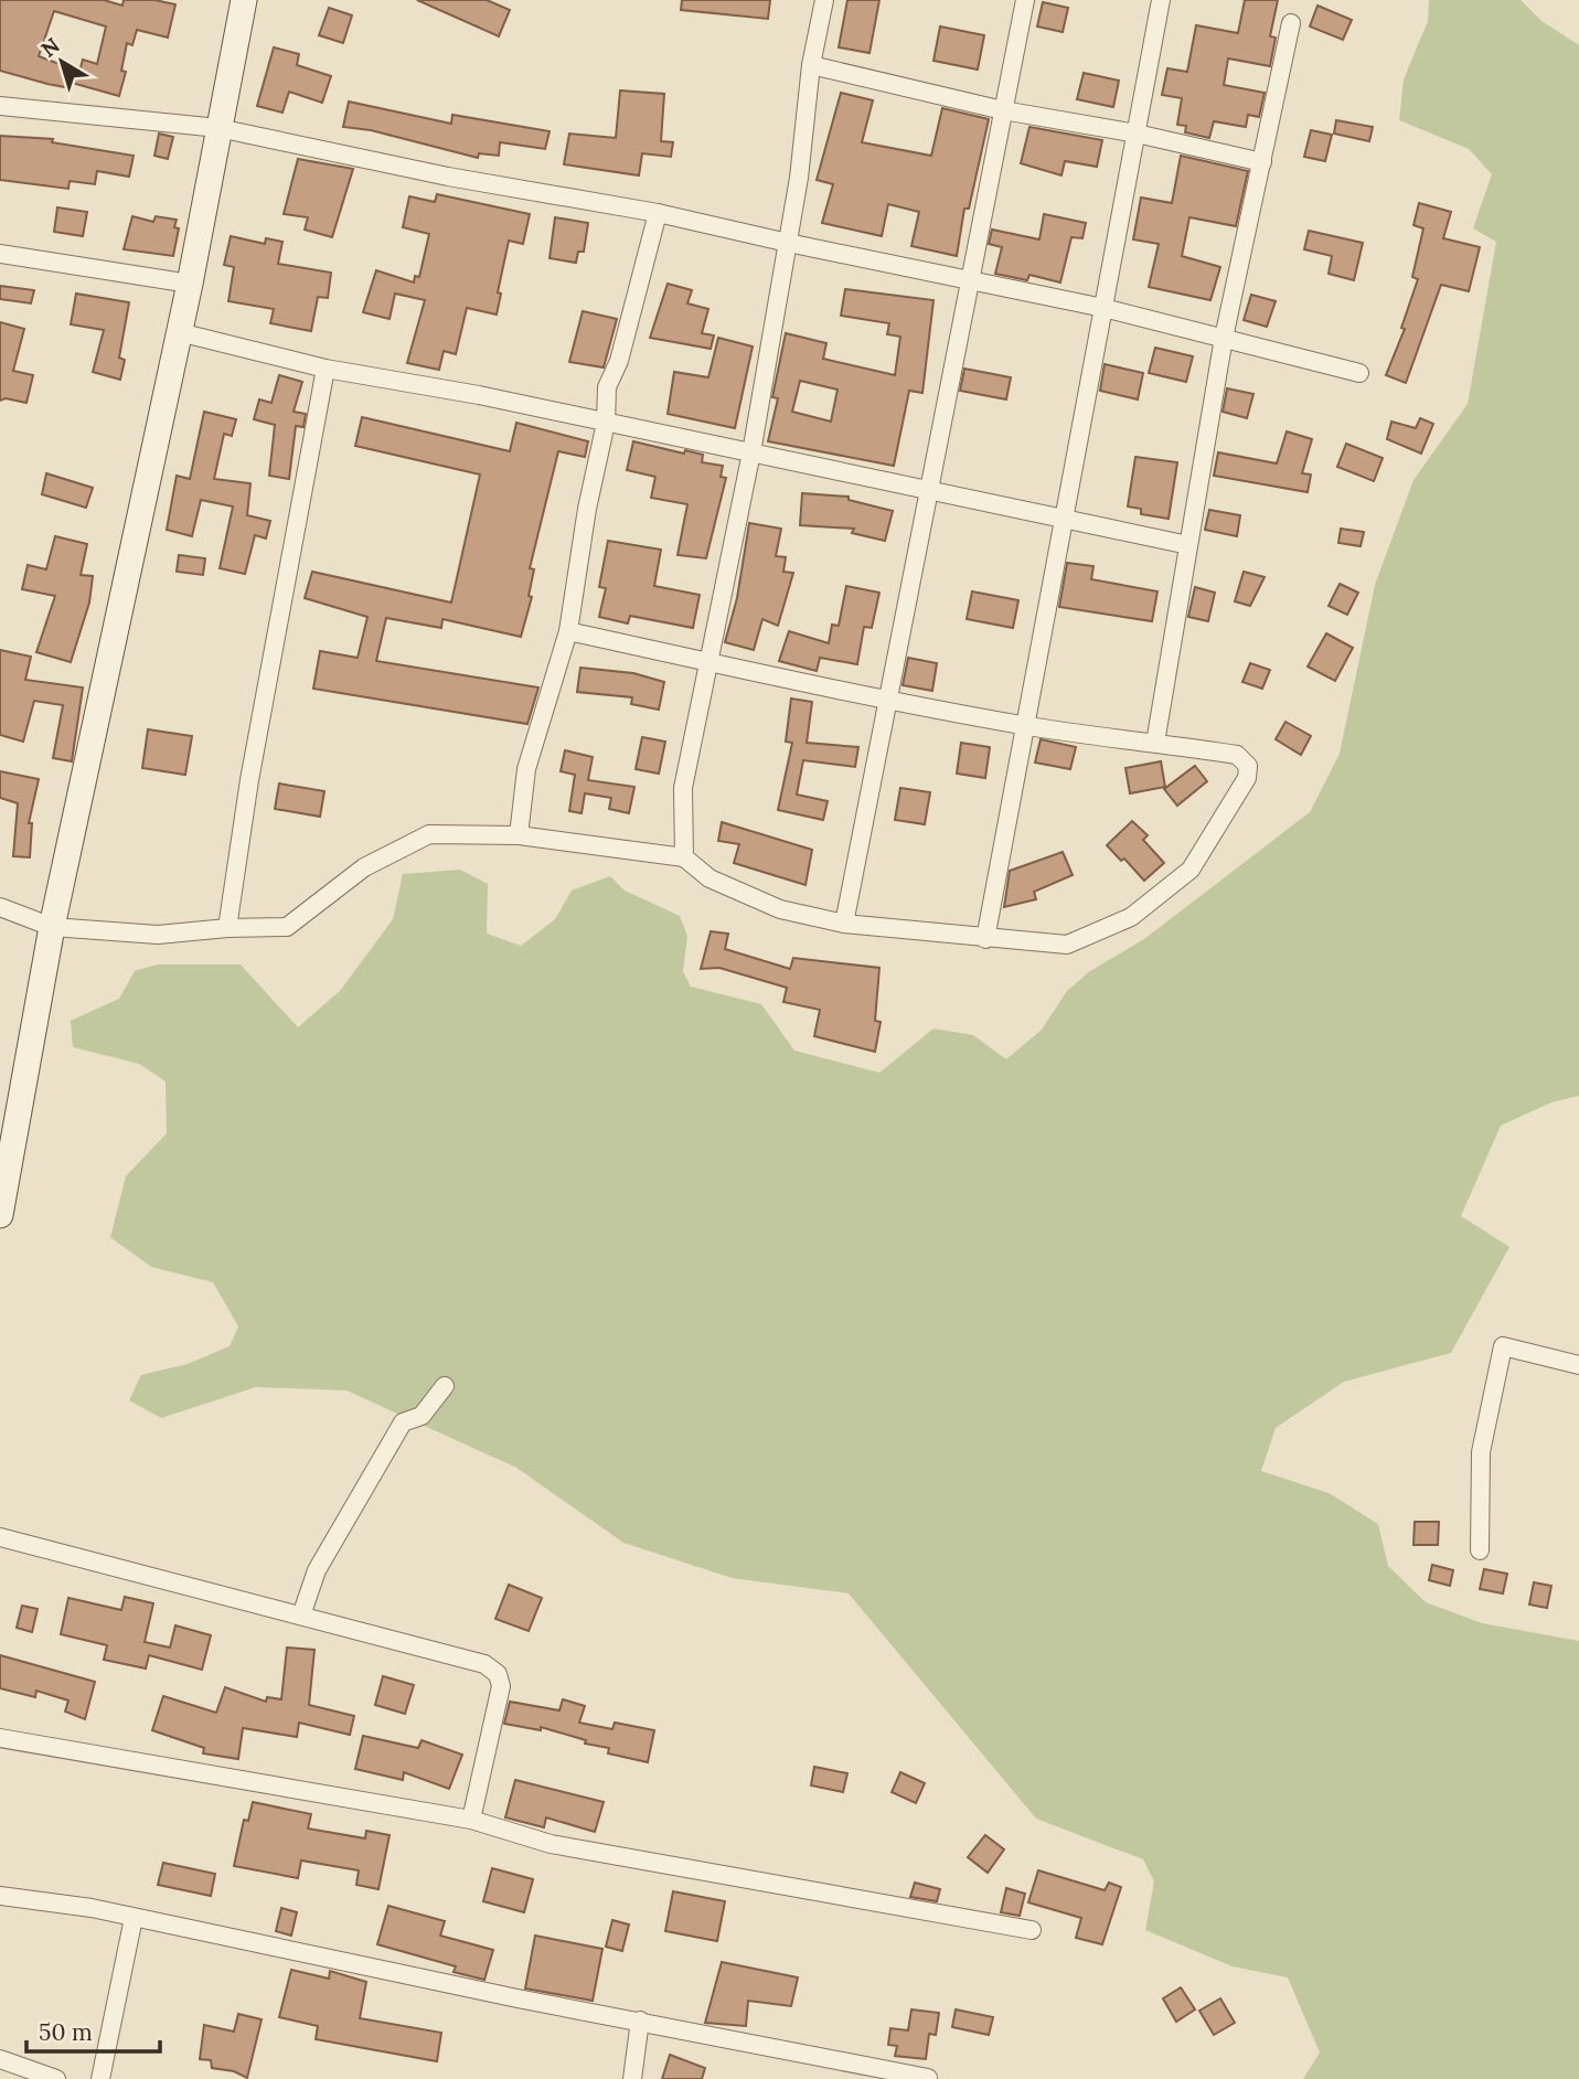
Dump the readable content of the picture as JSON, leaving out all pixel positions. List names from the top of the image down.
{
  "scale_bar": "50 m",
  "north": "top left"
}
